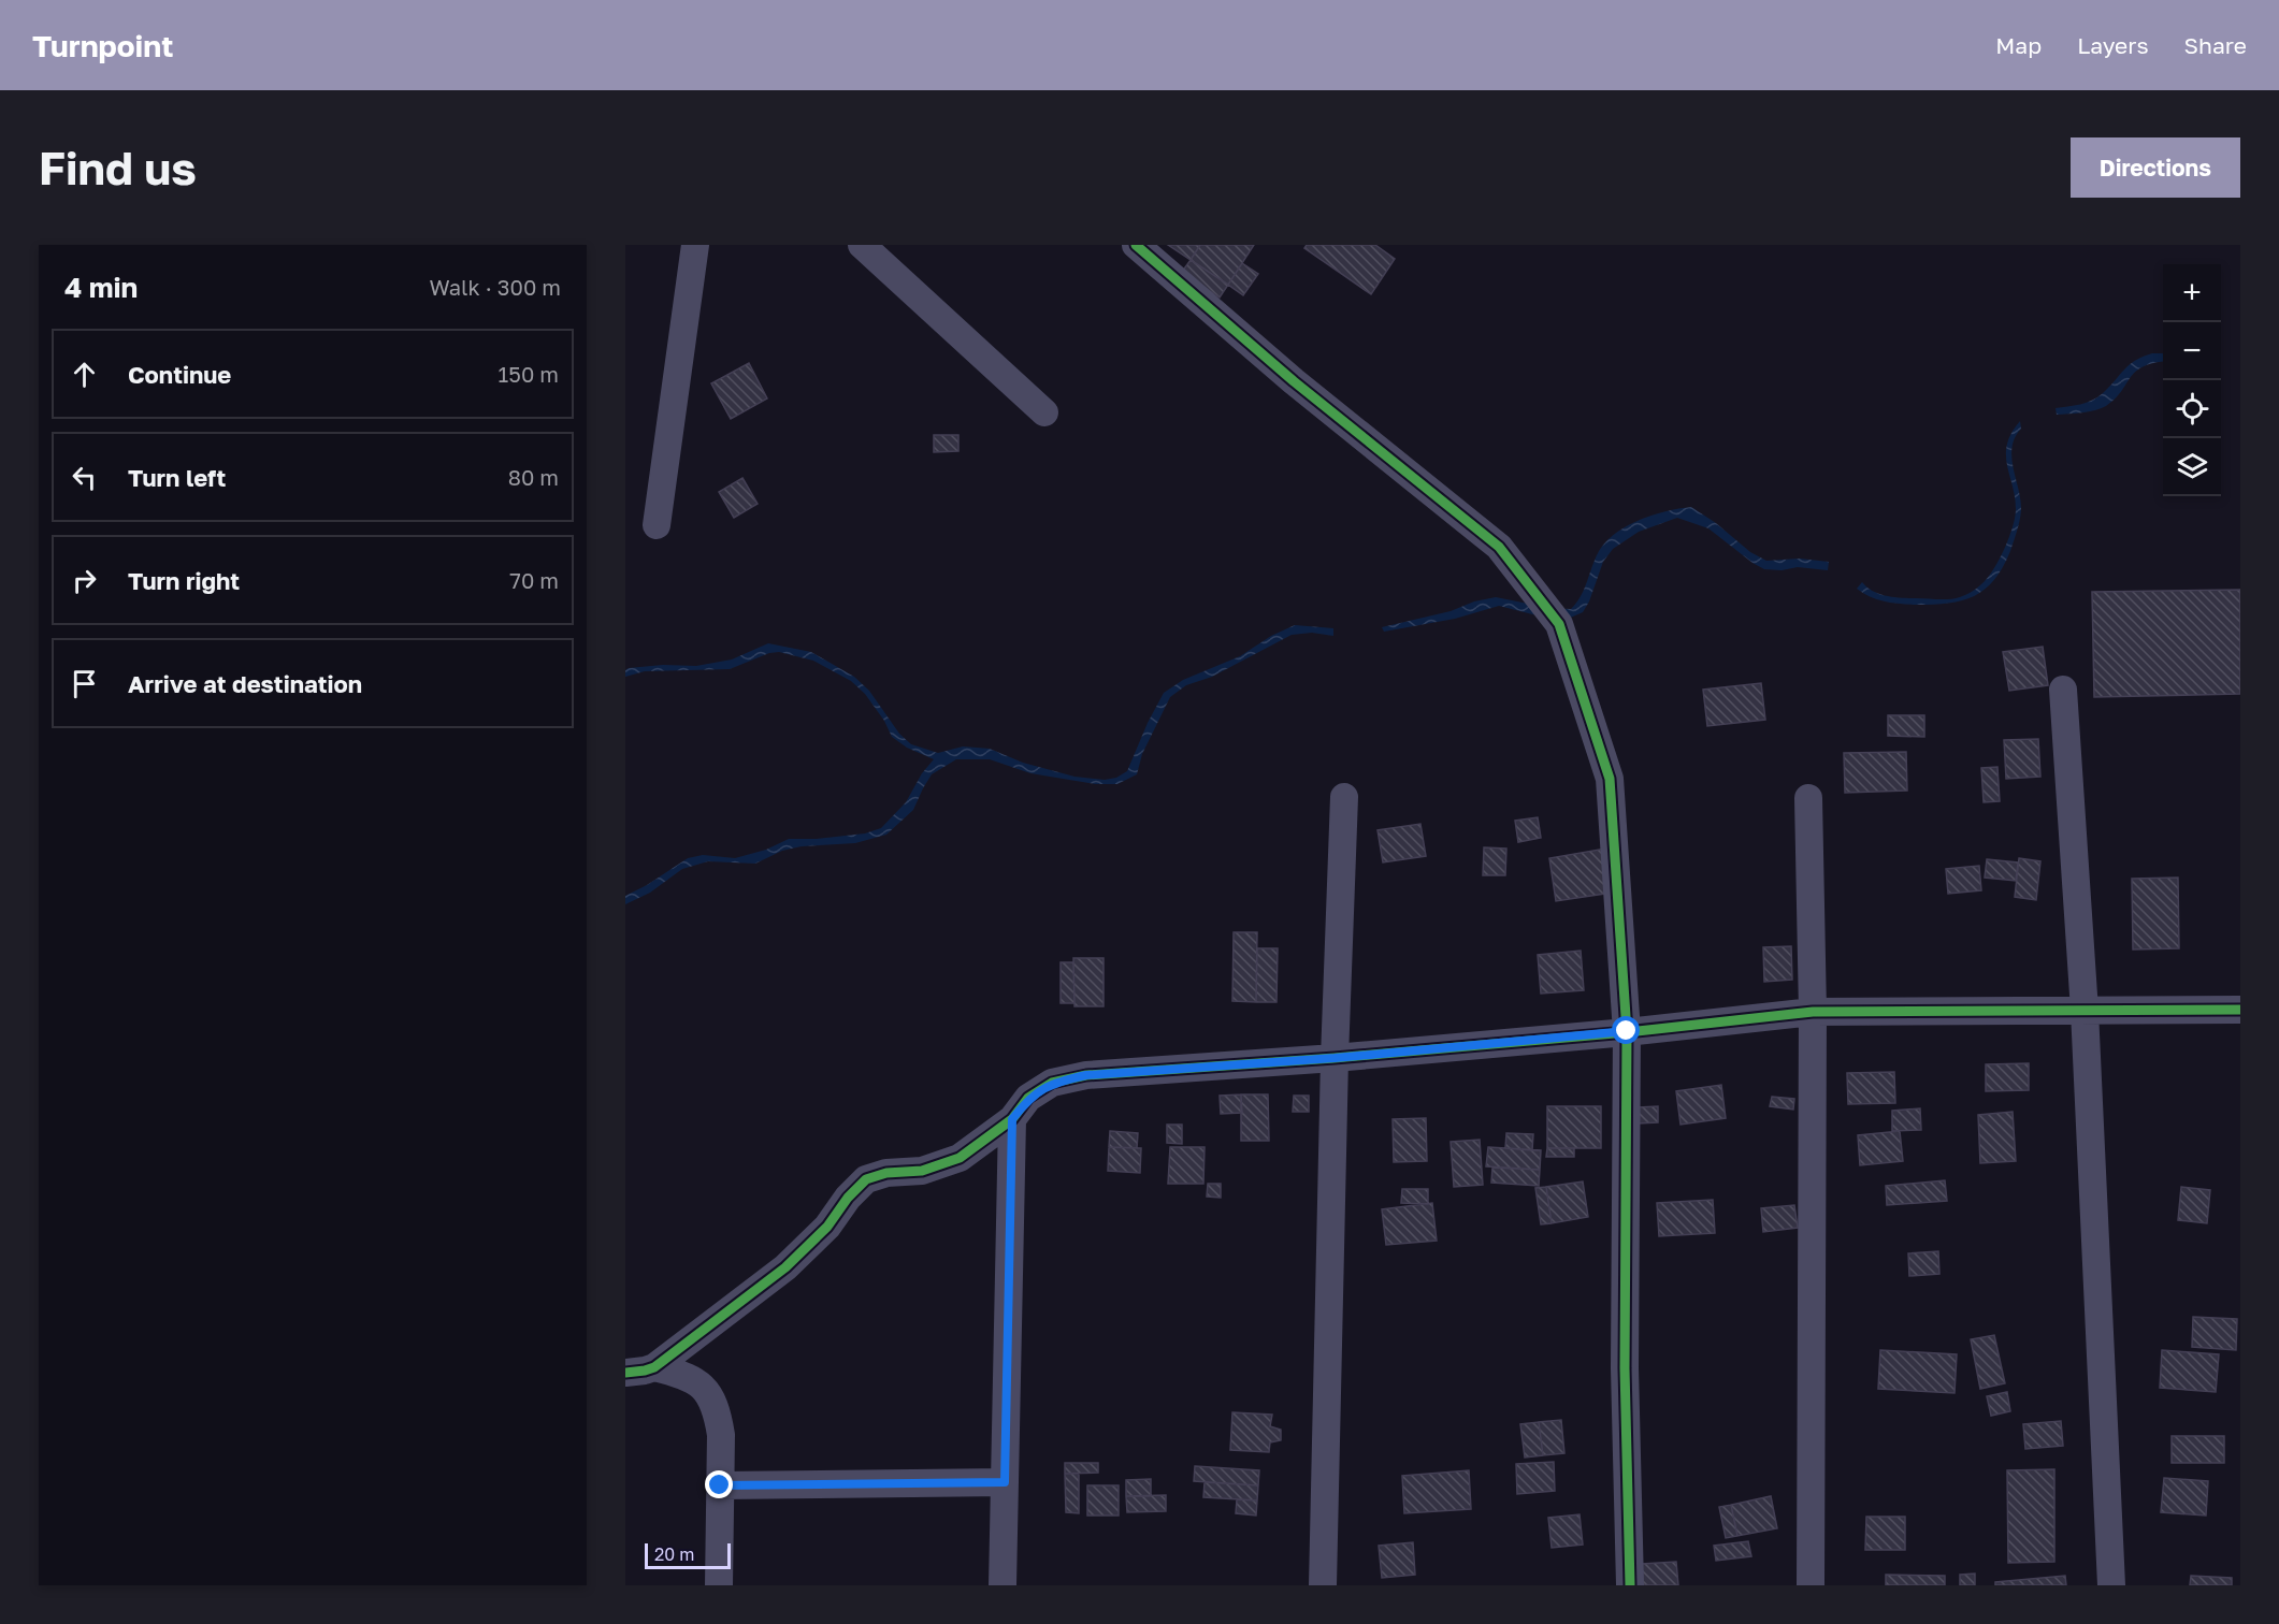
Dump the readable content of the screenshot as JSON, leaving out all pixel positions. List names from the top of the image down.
{
  "scale_bar": "20 m",
  "page": {
    "header": "Turnpoint",
    "nav": ["Map", "Layers", "Share"],
    "buttons": "Directions",
    "title": "Find us",
    "heading": ["4 min", "Walk · 300 m"],
    "map_buttons": ["+", "−"],
    "list": [
      ["Continue", "150 m"],
      ["Turn left", "80 m"],
      ["Turn right", "70 m"],
      "Arrive at destination"
    ],
    "scale": "20 m"
  }
}
